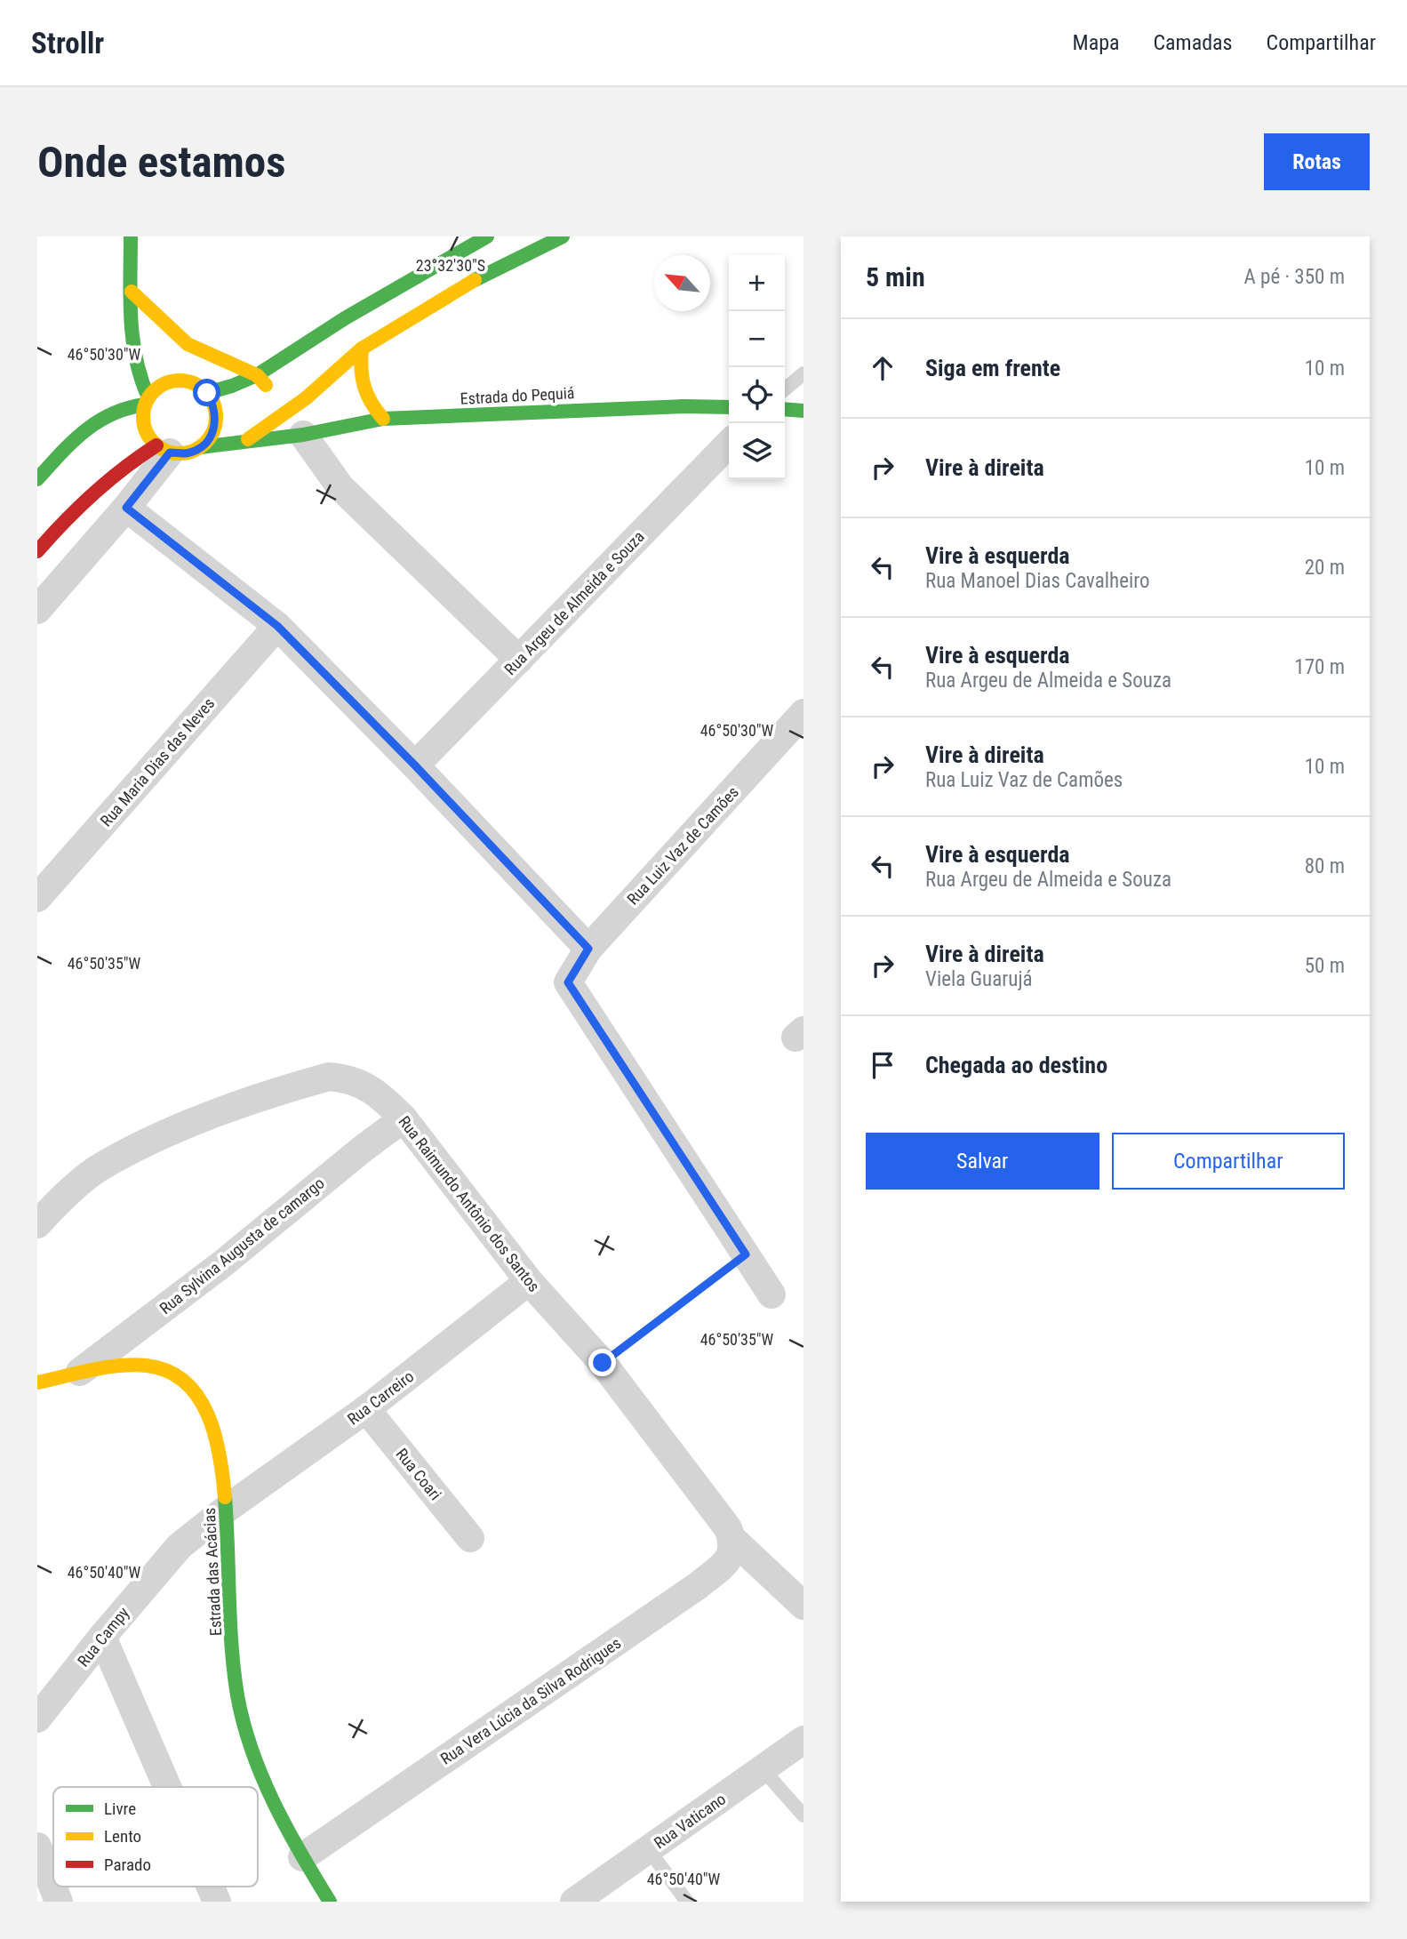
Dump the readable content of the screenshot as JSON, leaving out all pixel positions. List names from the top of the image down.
{
  "streets": {
    "main road": ["Estrada do Pequiá", "Estrada das Acácias"],
    "street": [
      "Rua Argeu de Almeida e Souza",
      "Rua Maria Dias das Neves",
      "Rua Luiz Vaz de Camões",
      "Rua Raimundo Antônio dos Santos",
      "Rua Sylvina Augusta de camargo",
      "Rua Carreiro",
      "Rua Coari",
      "Rua Campy",
      "Rua Vera Lúcia da Silva Rodrigues",
      "Rua Vaticano"
    ]
  },
  "crossings": [
    ["Rua Raimundo Antônio dos Santos", "Rua Sylvina Augusta de camargo"],
    ["Rua Raimundo Antônio dos Santos", "Rua Carreiro"],
    ["Rua Raimundo Antônio dos Santos", "Rua Vera Lúcia da Silva Rodrigues"],
    ["Rua Sylvina Augusta de camargo", "Estrada das Acácias"],
    ["Rua Carreiro", "Rua Coari"],
    ["Rua Carreiro", "Estrada das Acácias"],
    ["Rua Carreiro", "Rua Campy"],
    ["Estrada das Acácias", "Rua Campy"],
    ["Estrada das Acácias", "Rua Vera Lúcia da Silva Rodrigues"]
  ],
  "legend": ["Livre", "Lento", "Parado"],
  "north": "top left",
  "page": {
    "header": "Strollr",
    "nav": ["Mapa", "Camadas", "Compartilhar"],
    "buttons": [
      "Rotas",
      ["Salvar", "Compartilhar"]
    ],
    "title": "Onde estamos",
    "heading": ["5 min", "A pé · 350 m"],
    "map_buttons": ["+", "−"],
    "list": [
      ["Siga em frente", "10 m"],
      ["Vire à direita", "10 m"],
      ["Vire à esquerda", "Rua Manoel Dias Cavalheiro", "20 m"],
      ["Vire à esquerda", "Rua Argeu de Almeida e Souza", "170 m"],
      ["Vire à direita", "Rua Luiz Vaz de Camões", "10 m"],
      ["Vire à esquerda", "Rua Argeu de Almeida e Souza", "80 m"],
      ["Vire à direita", "Viela Guarujá", "50 m"],
      "Chegada ao destino"
    ]
  },
  "coordinates": [
    "23°32'30\"S",
    "46°50'30\"W",
    "46°50'35\"W",
    "46°50'40\"W"
  ]
}
